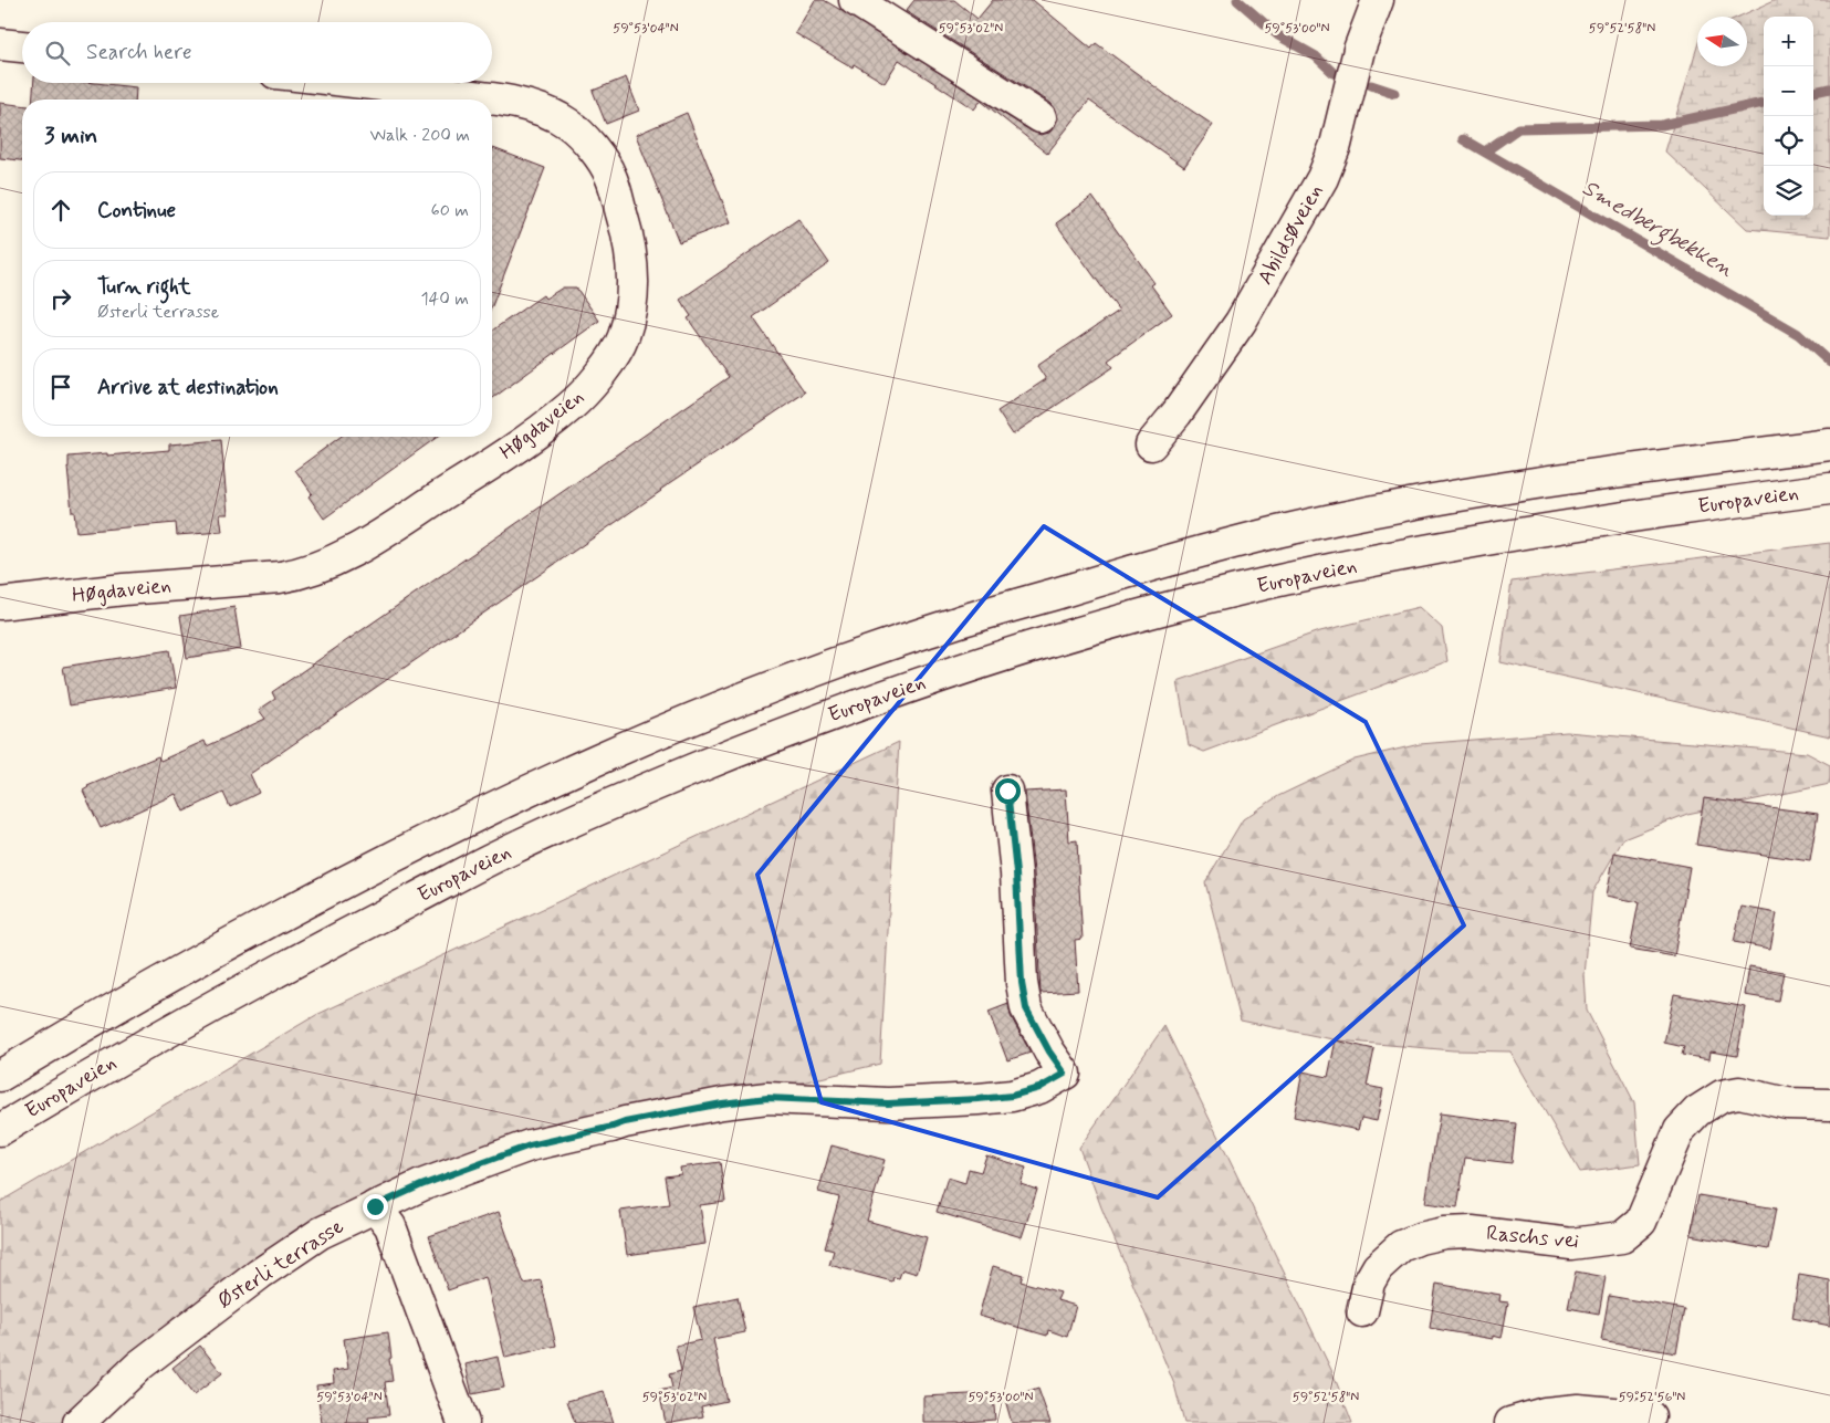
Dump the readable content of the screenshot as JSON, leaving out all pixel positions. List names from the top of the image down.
{
  "streets": {
    "main road": [
      "Abildsøveien",
      "Høgdaveien",
      "Europaveien",
      "Raschs vei",
      "Østerli terrasse"
    ]
  },
  "water": ["Smedbergbekken"],
  "north": "left",
  "page": {
    "map_buttons": ["+", "−"],
    "search": "Search here",
    "heading": ["3 min", "Walk · 200 m"],
    "list": [
      ["Continue", "60 m"],
      ["Turn right", "Østerli terrasse", "140 m"],
      "Arrive at destination"
    ]
  },
  "coordinates": [
    "59°53'04\"N",
    "59°53'02\"N",
    "59°53'00\"N",
    "59°52'58\"N",
    "59°52'56\"N"
  ]
}
